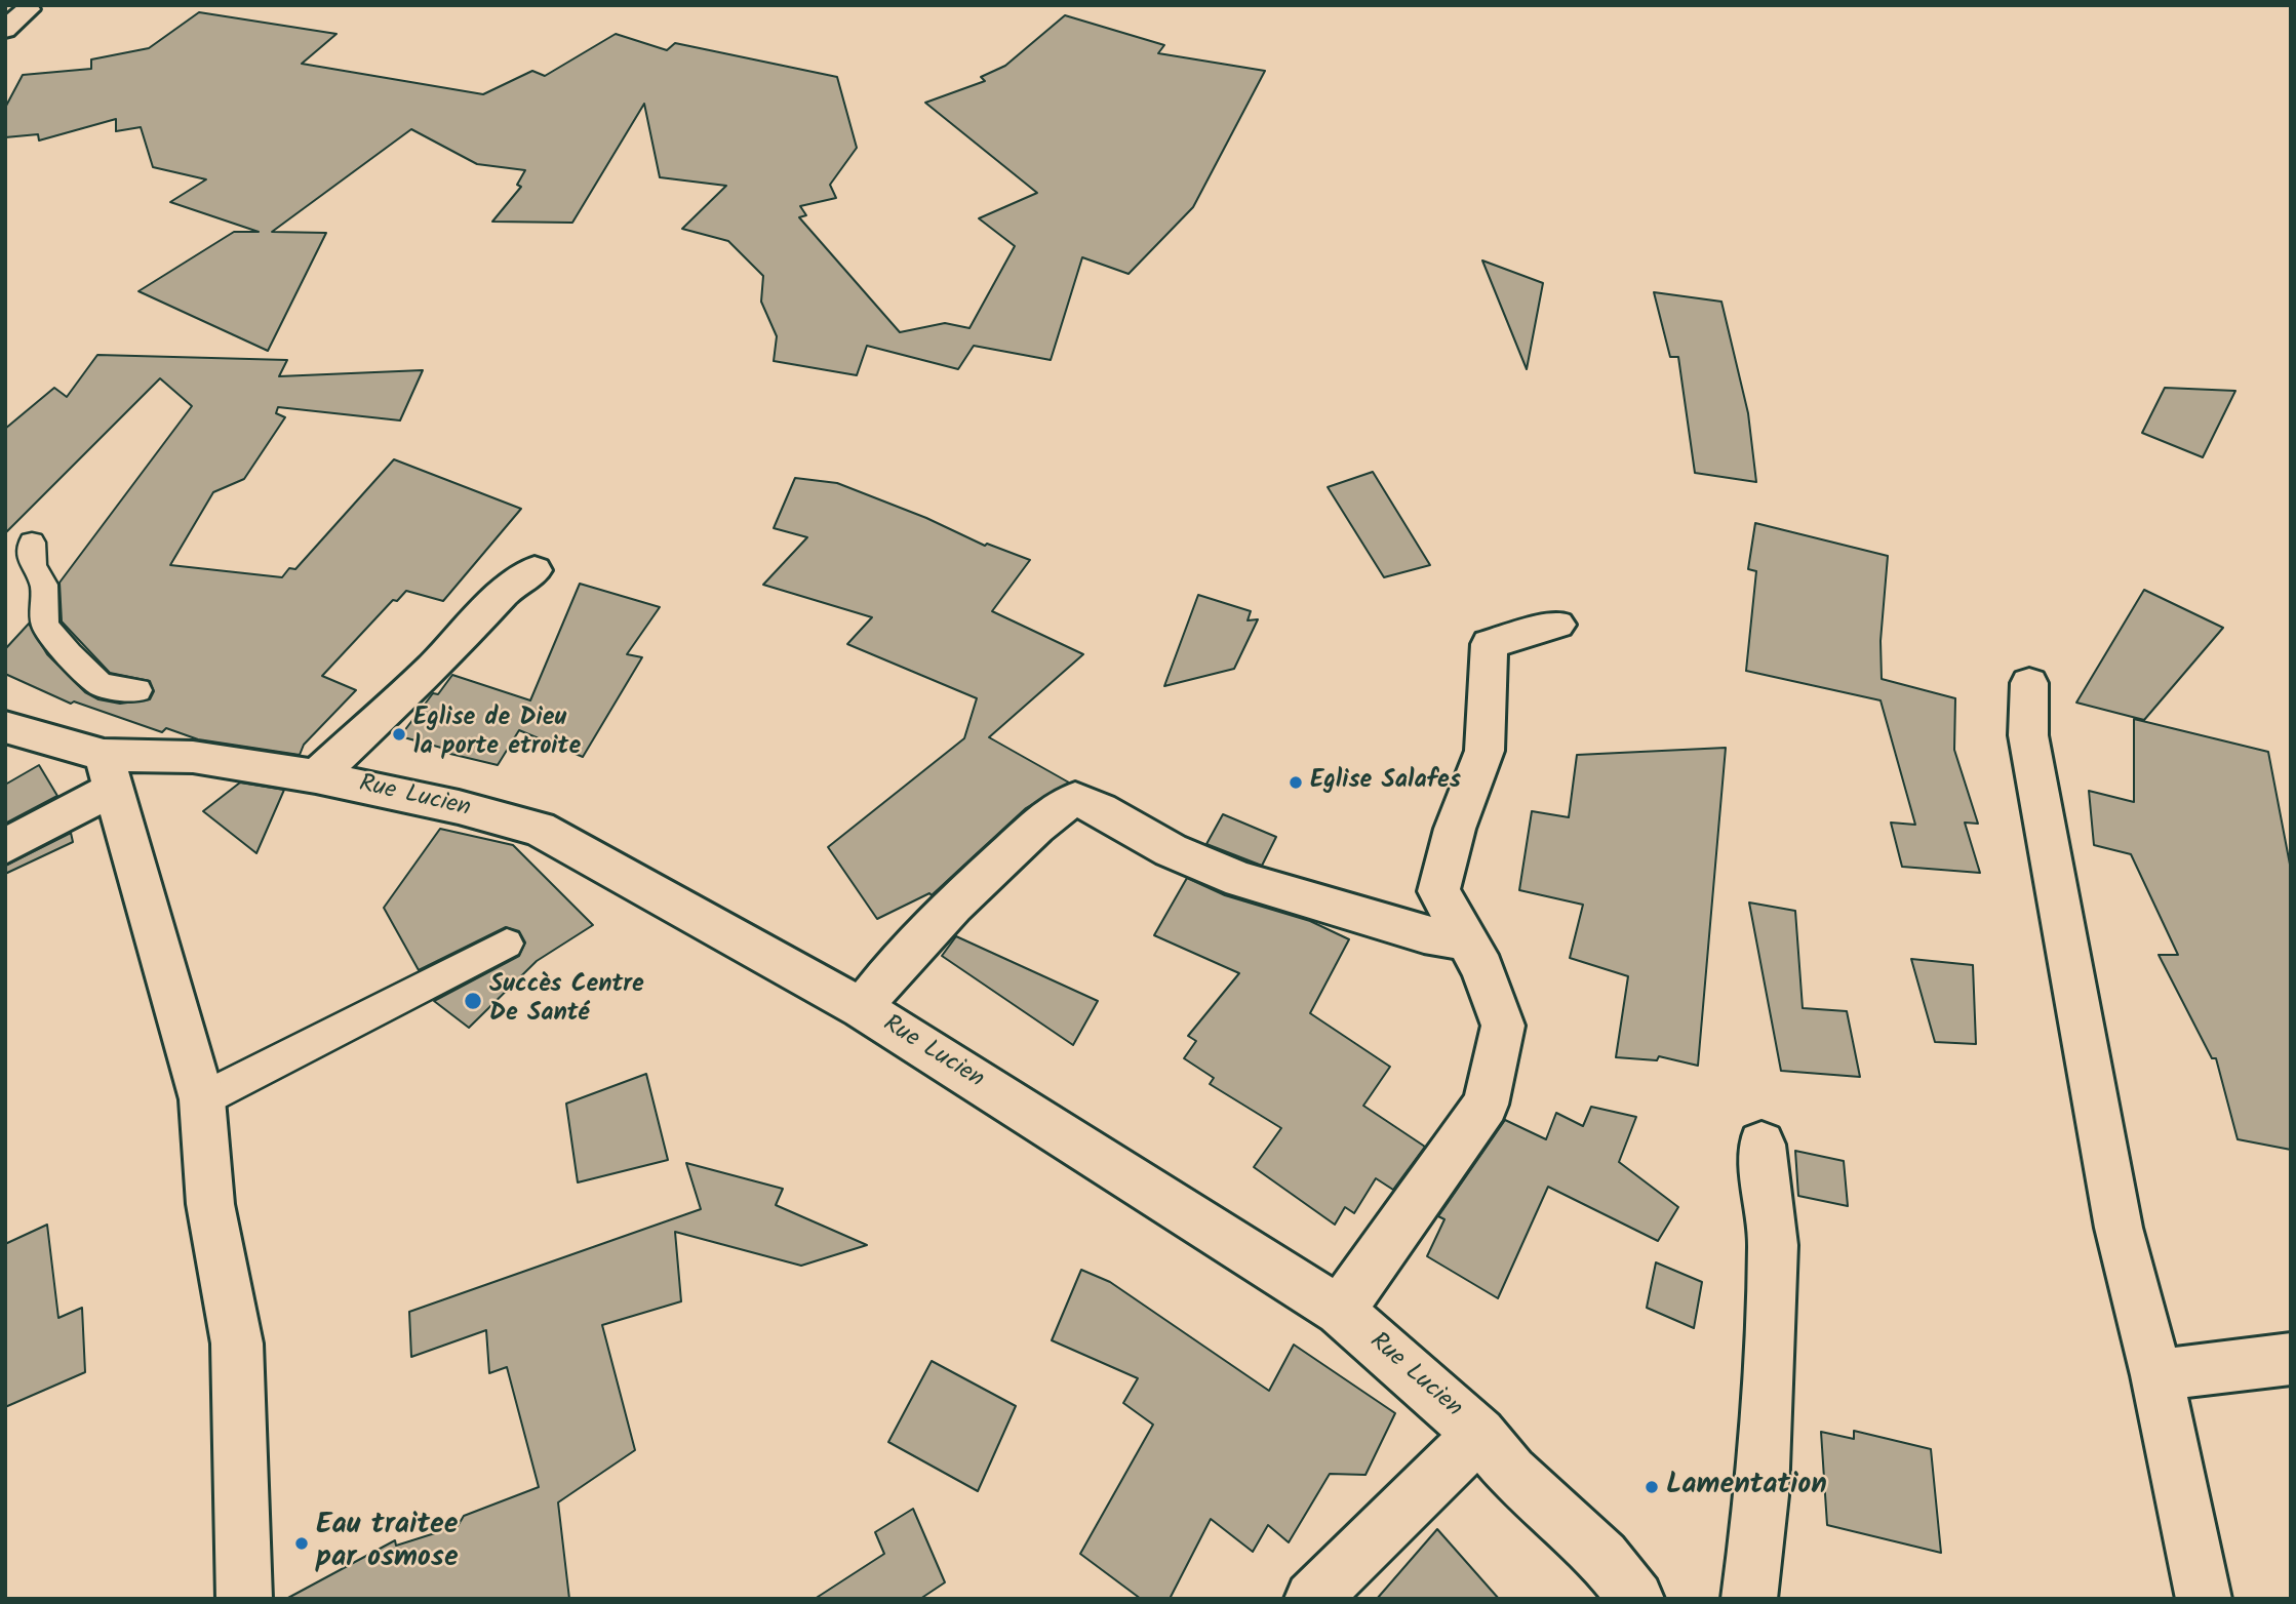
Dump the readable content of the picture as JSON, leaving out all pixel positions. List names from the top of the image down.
{
  "streets": {
    "street": ["Rue Lucien"]
  },
  "places": [
    "Eglise de Dieu la porte etroite",
    "Eglise Salafes",
    "Succès Centre De Santé",
    "Lamentation",
    "Eau traitee par osmose"
  ]
}
